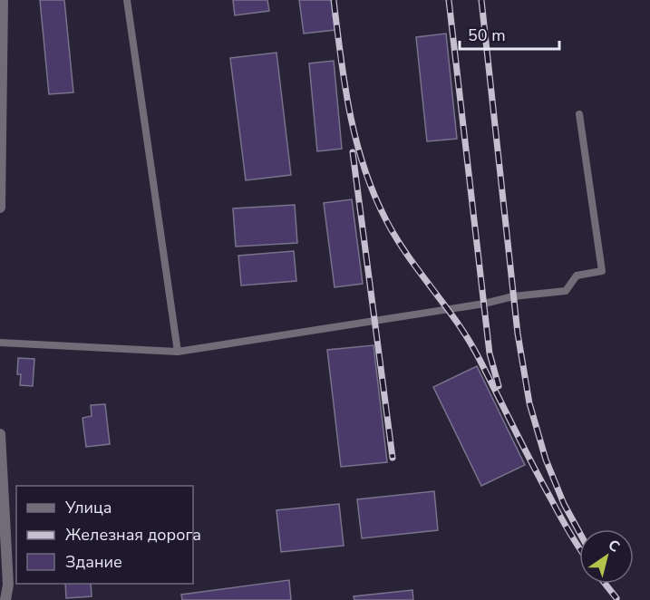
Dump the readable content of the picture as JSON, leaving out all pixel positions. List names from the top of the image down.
{
  "legend": ["Улица", "Железная дорога", "Здание"],
  "scale_bar": "50 m",
  "north": "top right"
}
